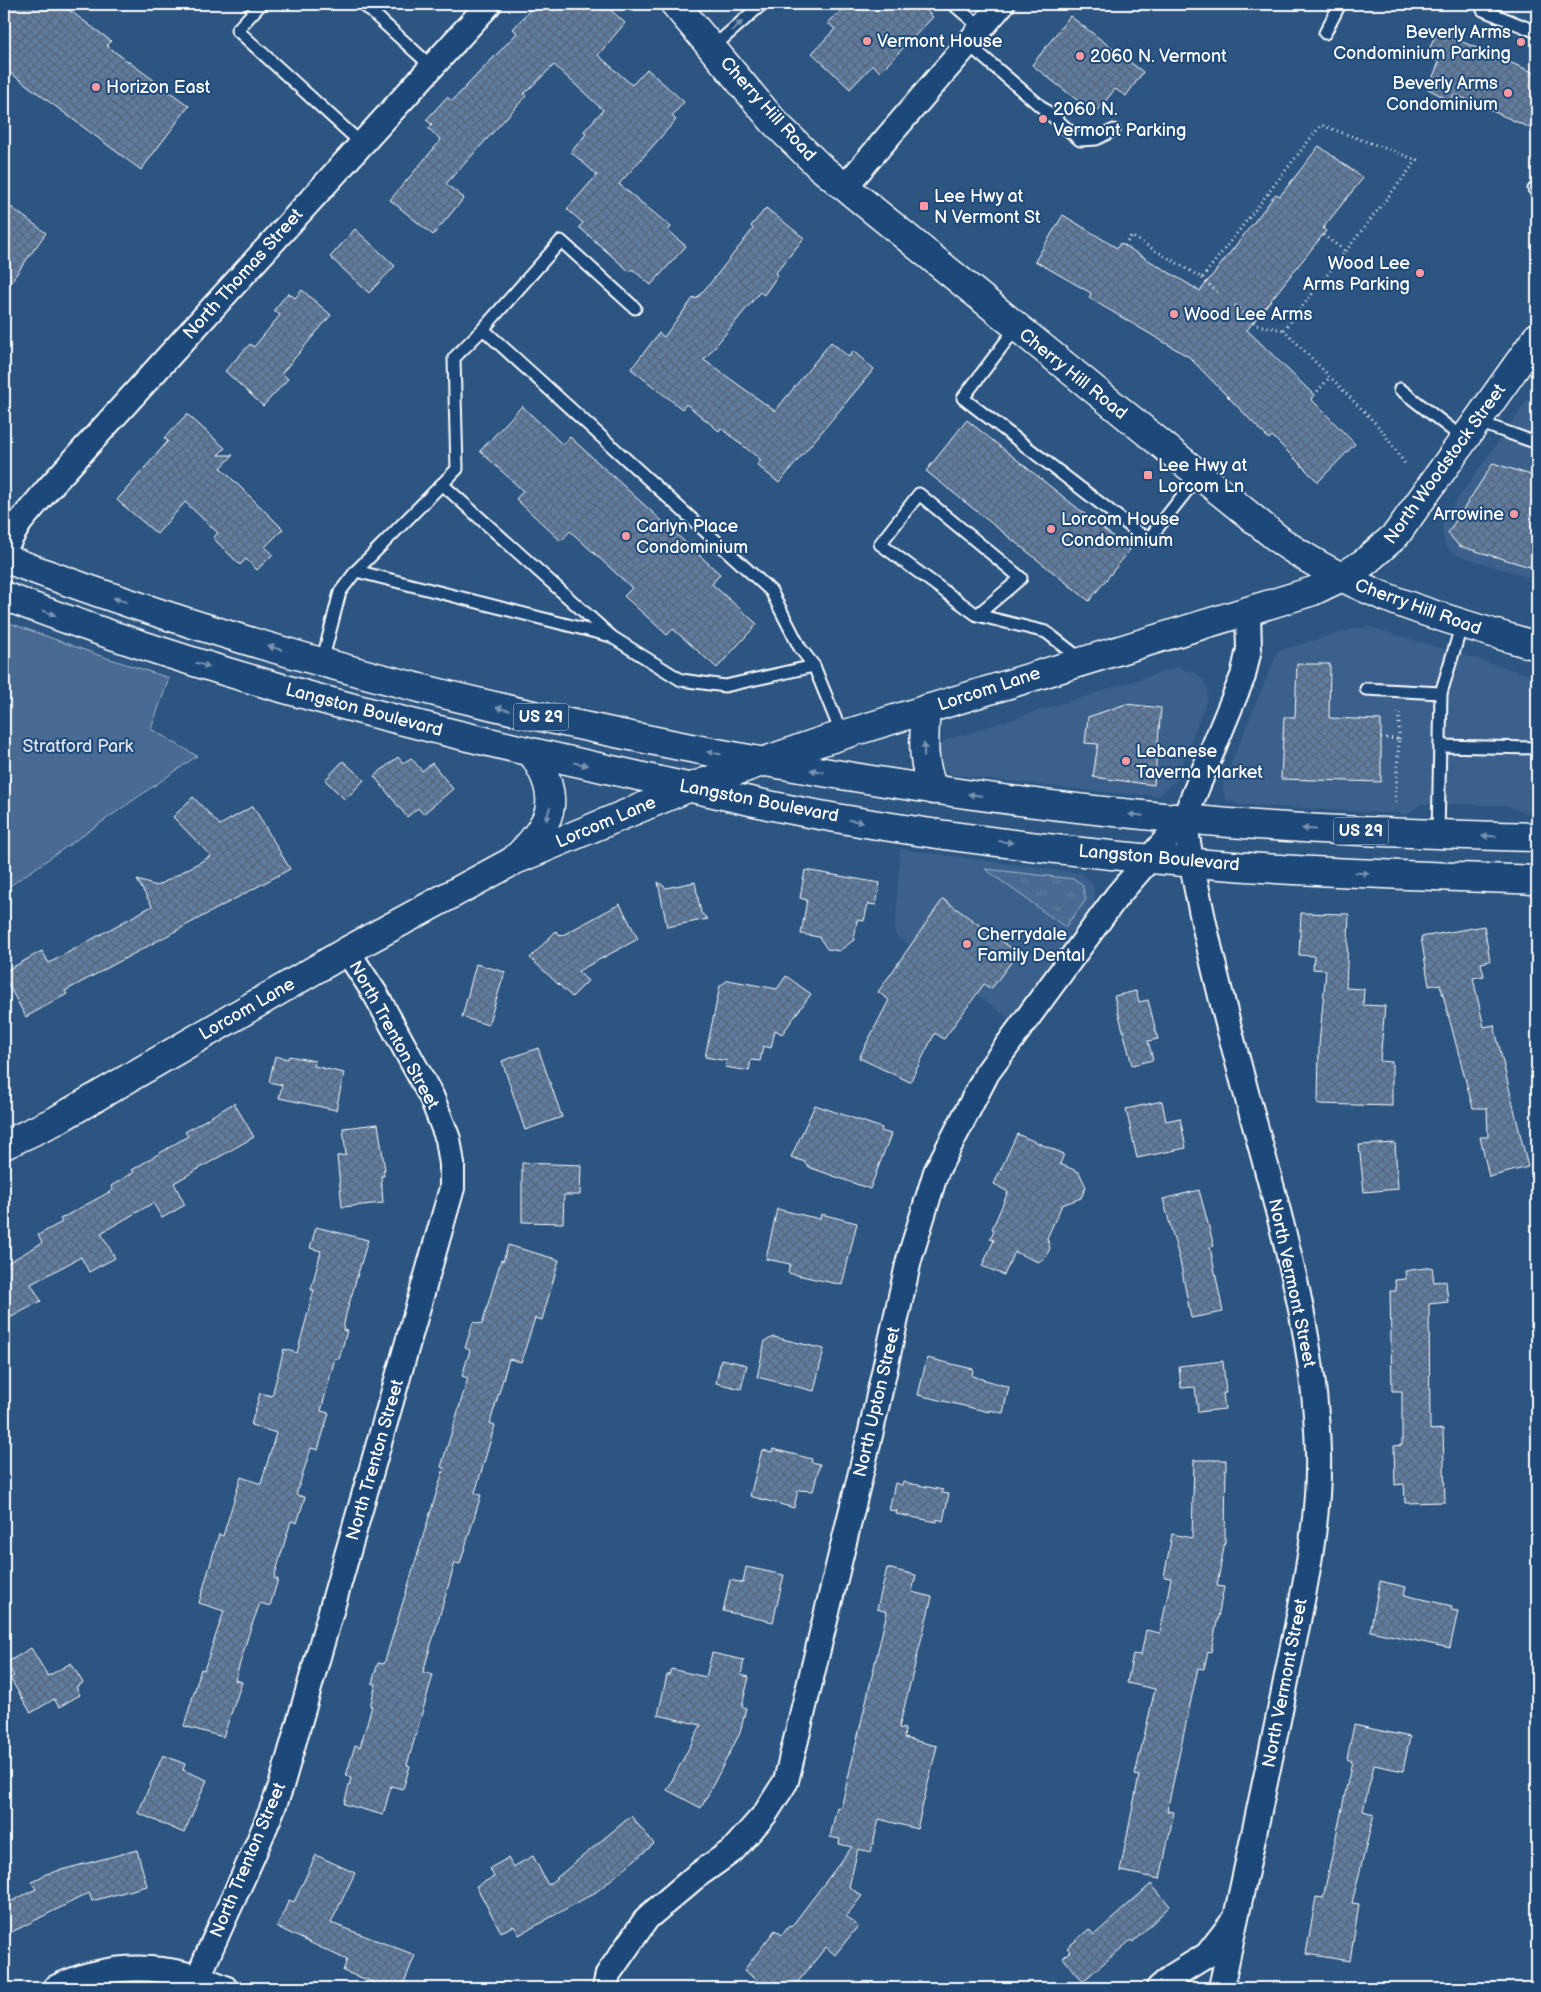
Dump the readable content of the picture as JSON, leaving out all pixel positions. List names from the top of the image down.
{
  "streets": {
    "main road": [
      "Cherry Hill Road",
      "North Woodstock Street",
      "Lorcom Lane",
      "Langston Boulevard",
      "US 29"
    ],
    "street": [
      "North Thomas Street",
      "North Trenton Street",
      "North Vermont Street",
      "North Upton Street"
    ]
  },
  "crossings": [
    ["Cherry Hill Road", "North Woodstock Street"],
    ["Cherry Hill Road", "Lorcom Lane"],
    ["North Woodstock Street", "Lorcom Lane"],
    ["Lorcom Lane", "Langston Boulevard"],
    ["Lorcom Lane", "North Trenton Street"],
    ["Langston Boulevard", "North Vermont Street"],
    ["Langston Boulevard", "North Upton Street"],
    ["North Vermont Street", "North Upton Street"]
  ],
  "parks": ["Stratford Park"],
  "places": {
    "other": [
      "Vermont House",
      "Beverly Arms Condominium Parking",
      "2060 N. Vermont",
      "Horizon East",
      "Beverly Arms Condominium",
      "2060 N. Vermont Parking",
      "Wood Lee Arms Parking",
      "Wood Lee Arms",
      "Arrowine",
      "Lorcom House Condominium",
      "Carlyn Place Condominium",
      "Lebanese Taverna Market",
      "Cherrydale Family Dental"
    ],
    "transit": ["Lee Hwy at N Vermont St", "Lee Hwy at Lorcom Ln"]
  }
}
